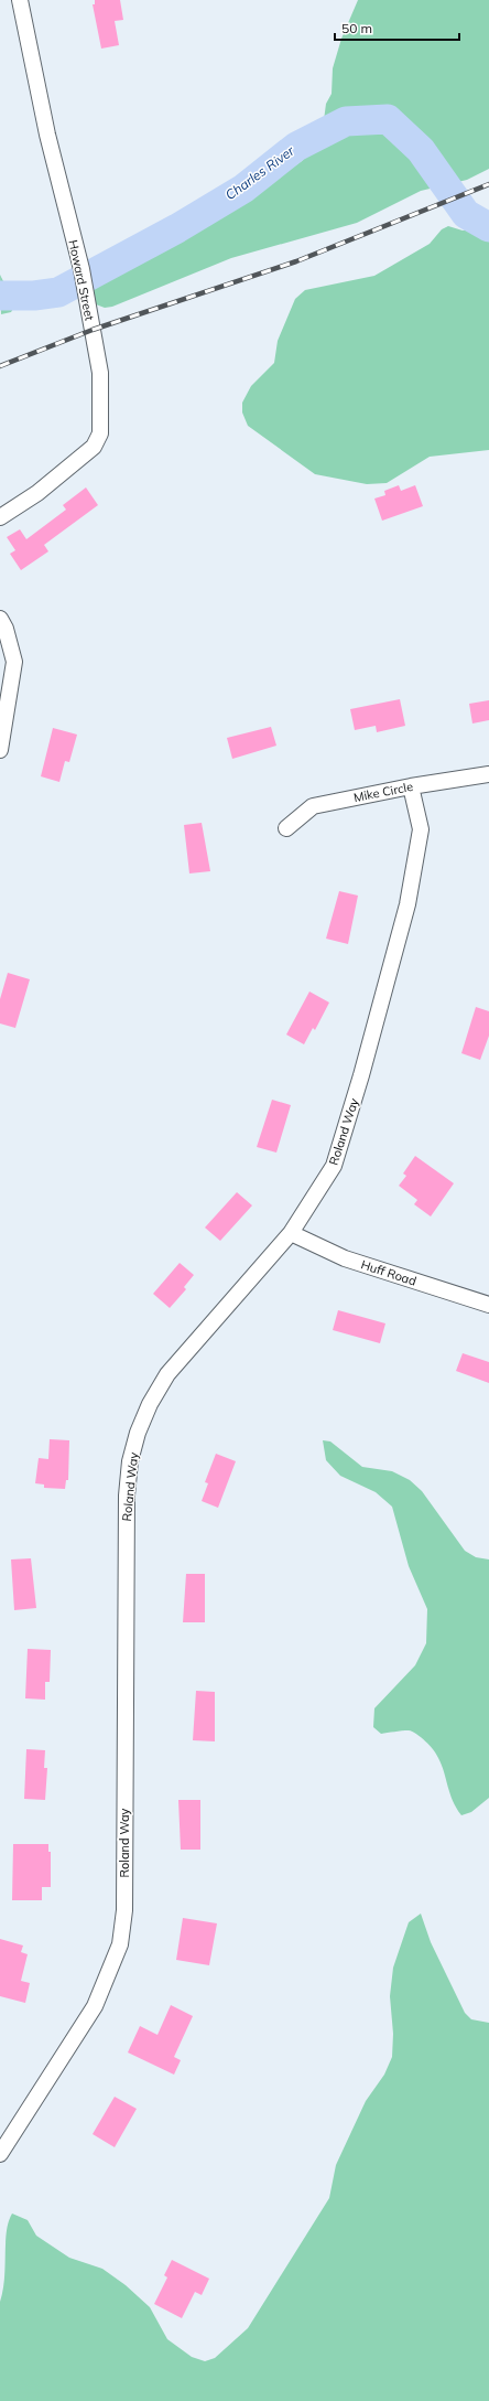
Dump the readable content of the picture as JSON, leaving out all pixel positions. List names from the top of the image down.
{
  "streets": {
    "street": [
      "Howard Street",
      "Mike Circle",
      "Roland Way",
      "Huff Road"
    ]
  },
  "crossings": [
    ["Mike Circle", "Roland Way"],
    ["Roland Way", "Huff Road"]
  ],
  "water": ["Charles River"],
  "scale_bar": "50 m"
}
